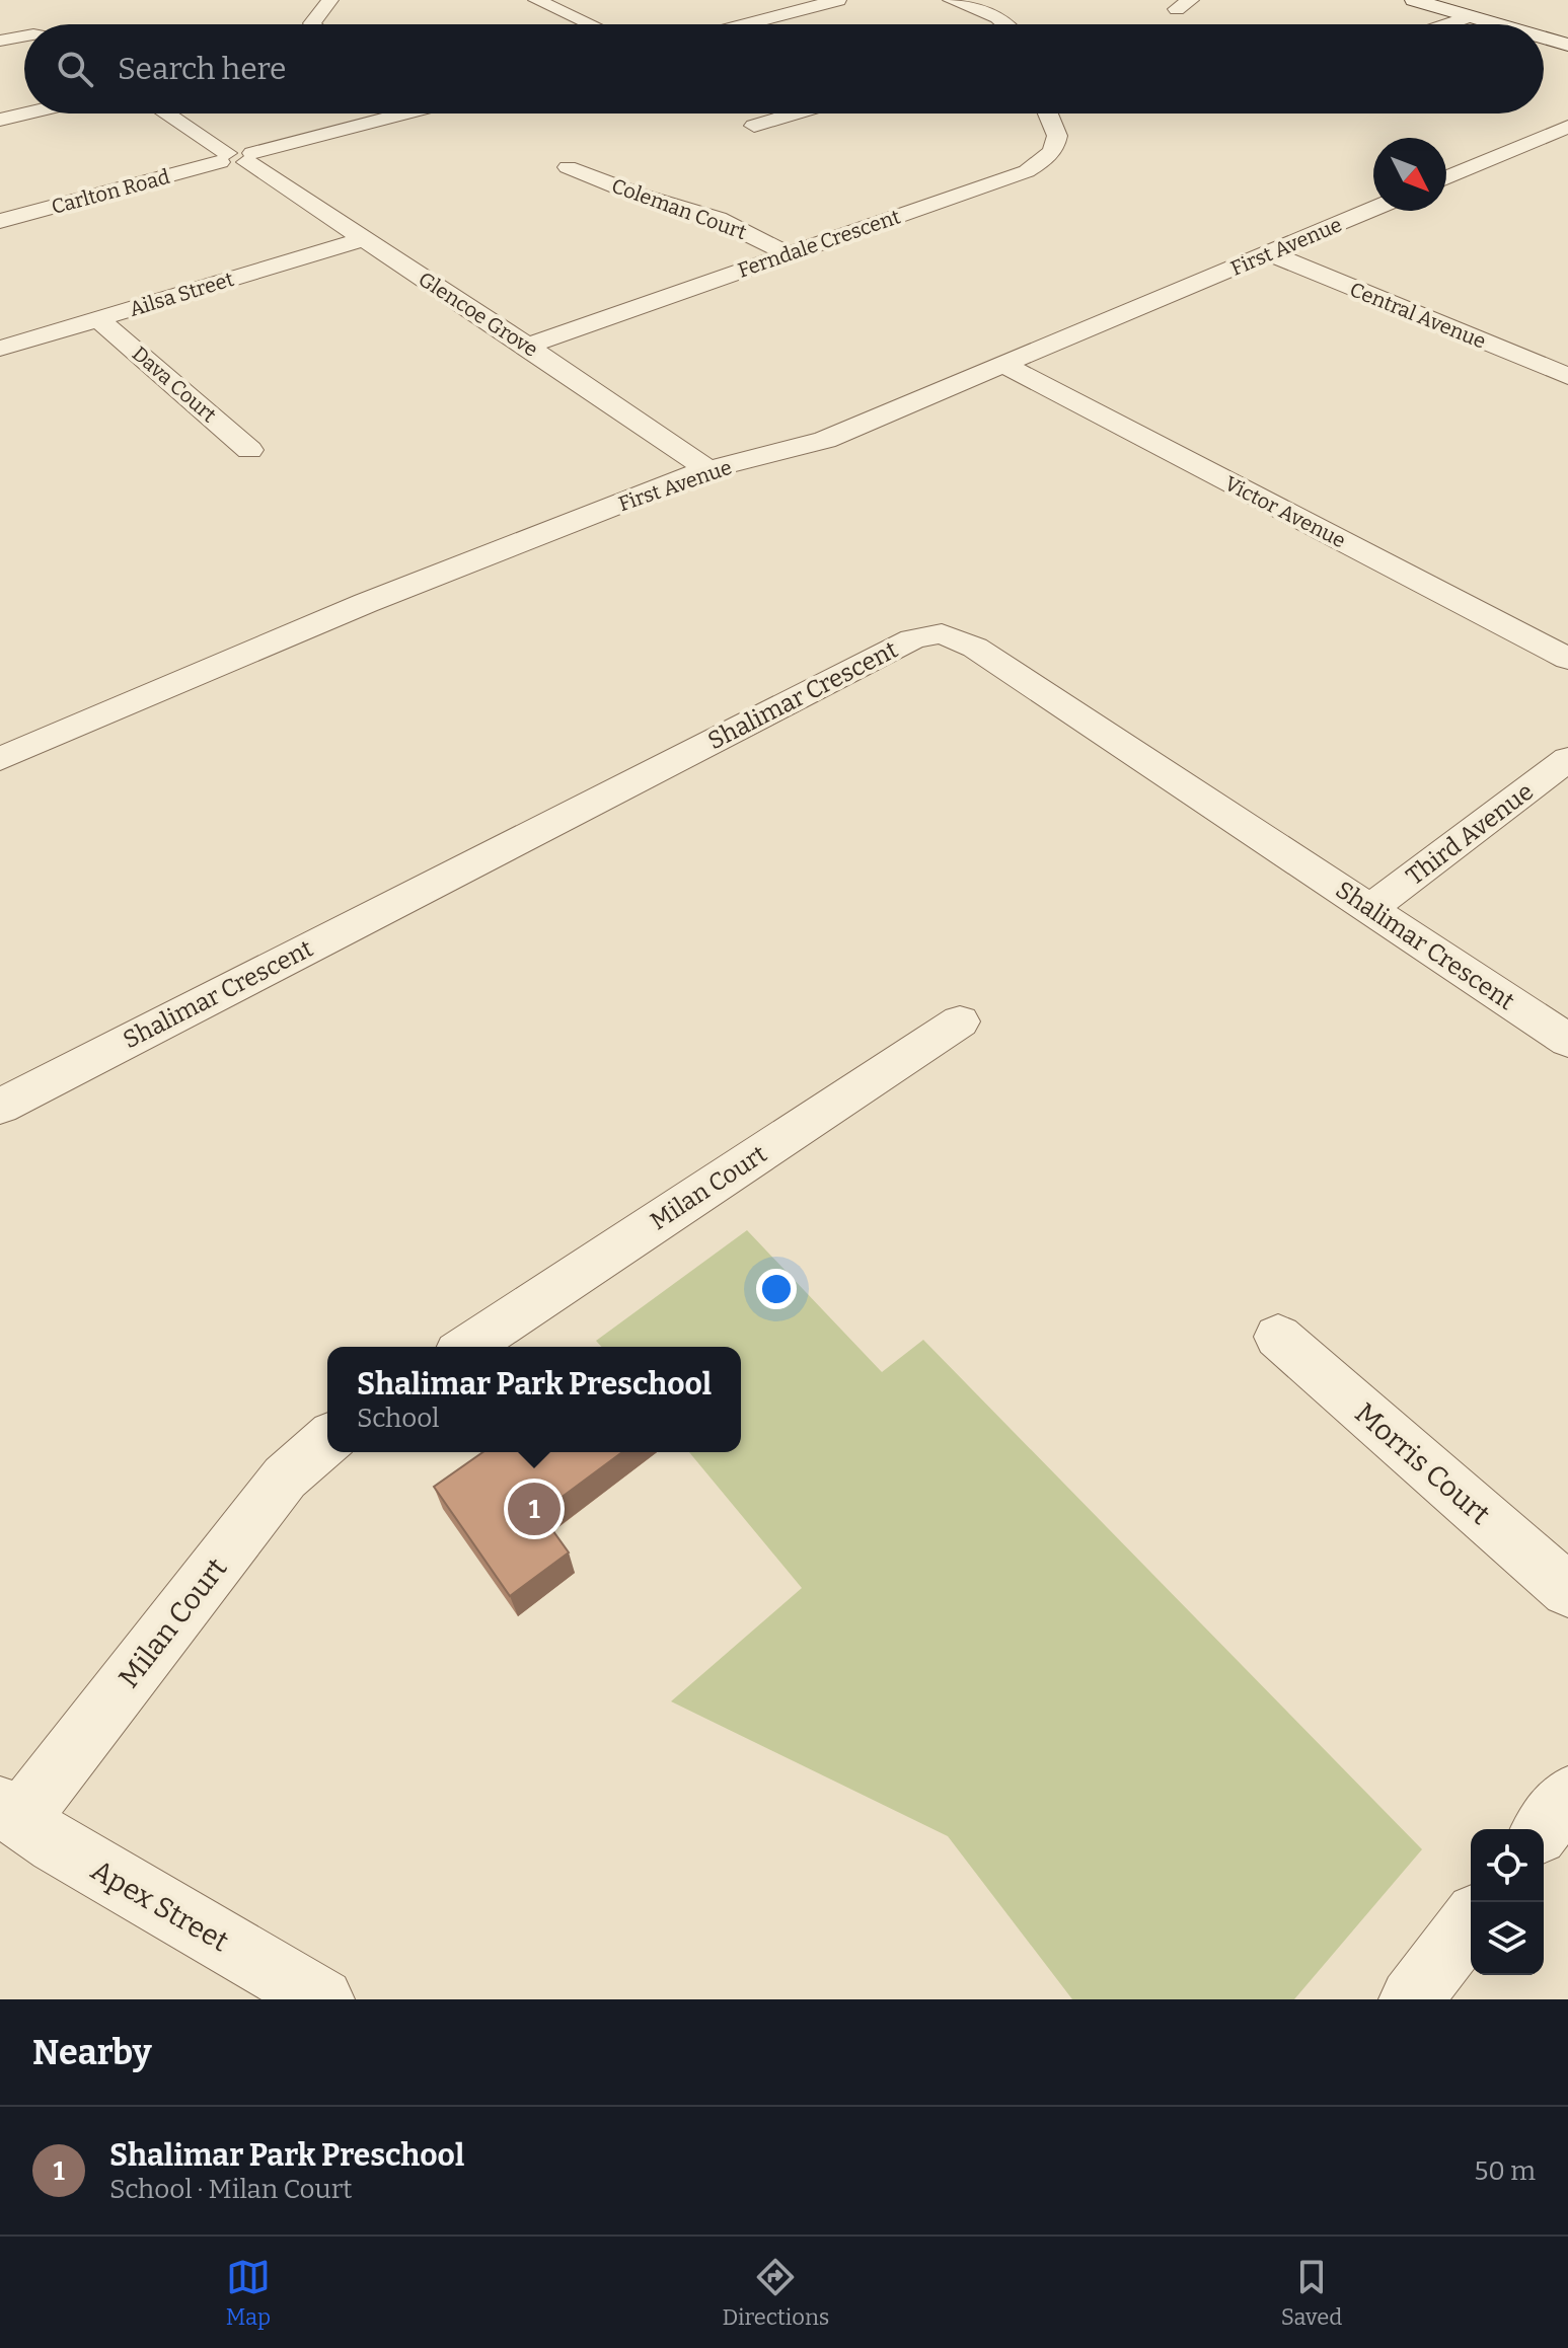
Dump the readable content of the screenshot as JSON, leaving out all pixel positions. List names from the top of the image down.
{
  "streets": {
    "street": [
      "Carlton Road",
      "Coleman Court",
      "Ferndale Crescent",
      "First Avenue",
      "Ailsa Street",
      "Glencoe Grove",
      "Central Avenue",
      "Dava Court",
      "Victor Avenue",
      "Shalimar Crescent",
      "Third Avenue",
      "Milan Court",
      "Morris Court",
      "Apex Street"
    ]
  },
  "crossings": [
    ["Carlton Road", "Glencoe Grove"],
    ["Coleman Court", "Ferndale Crescent"],
    ["Ferndale Crescent", "Glencoe Grove"],
    ["First Avenue", "Glencoe Grove"],
    ["First Avenue", "Central Avenue"],
    ["First Avenue", "Victor Avenue"],
    ["Ailsa Street", "Glencoe Grove"],
    ["Ailsa Street", "Dava Court"],
    ["Shalimar Crescent", "Third Avenue"],
    ["Milan Court", "Apex Street"]
  ],
  "north": "bottom right",
  "page": {
    "search": "Search here",
    "popup": ["Shalimar Park Preschool", "School"],
    "pins": "1",
    "heading": "Nearby",
    "list": [
      {
        "mark": "1",
        "name": "Shalimar Park Preschool",
        "note": "School · Milan Court",
        "value": "50 m"
      }
    ],
    "nav": ["Map", "Directions", "Saved"]
  }
}
